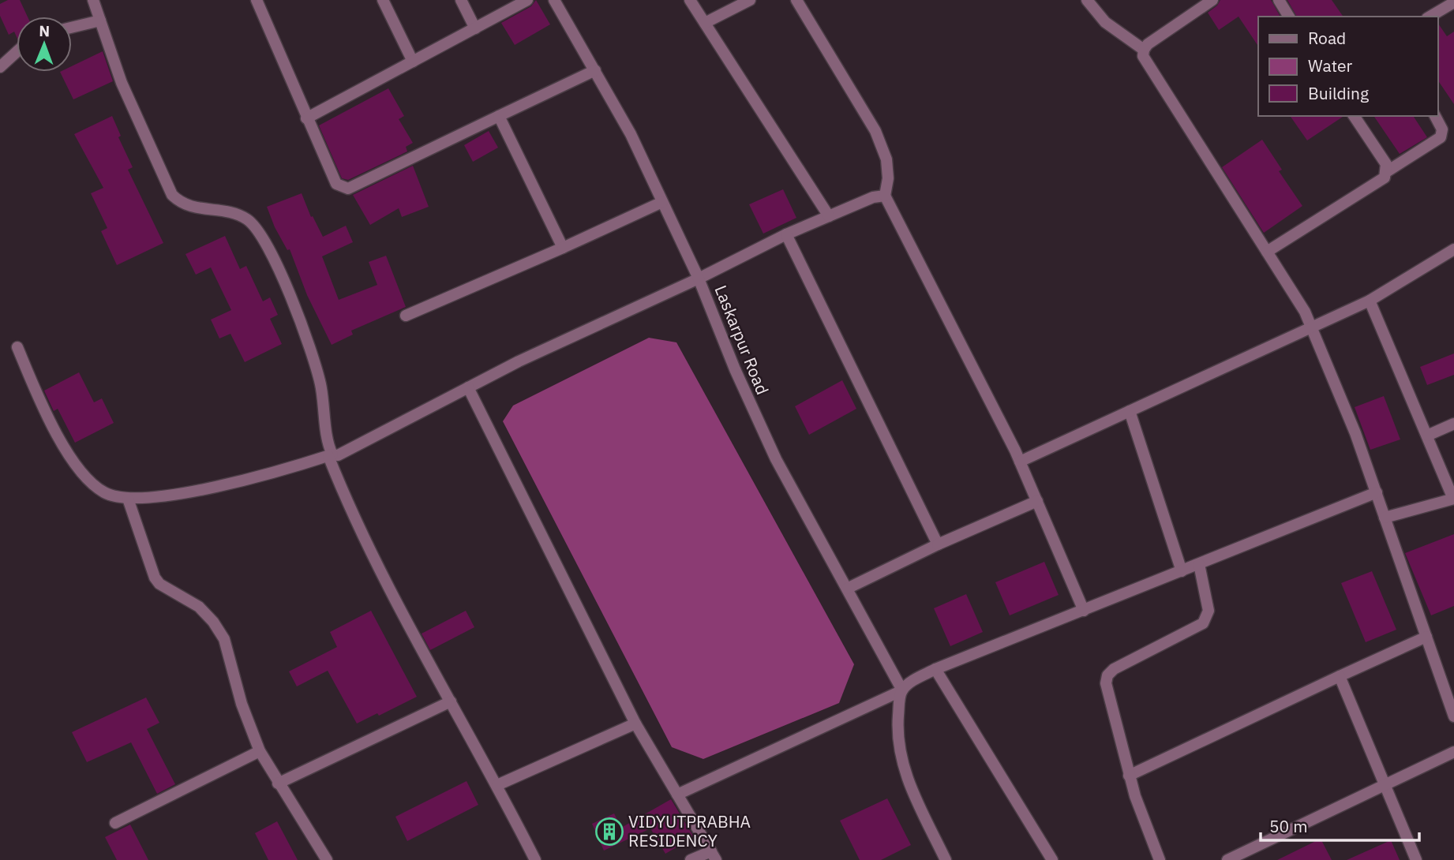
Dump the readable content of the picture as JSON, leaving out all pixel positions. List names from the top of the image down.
{
  "streets": {
    "street": ["Laskarpur Road"]
  },
  "places": {
    "building": ["VIDYUTPRABHA RESIDENCY"]
  },
  "legend": ["Road", "Water", "Building"],
  "scale_bar": "50 m",
  "north": "top"
}
